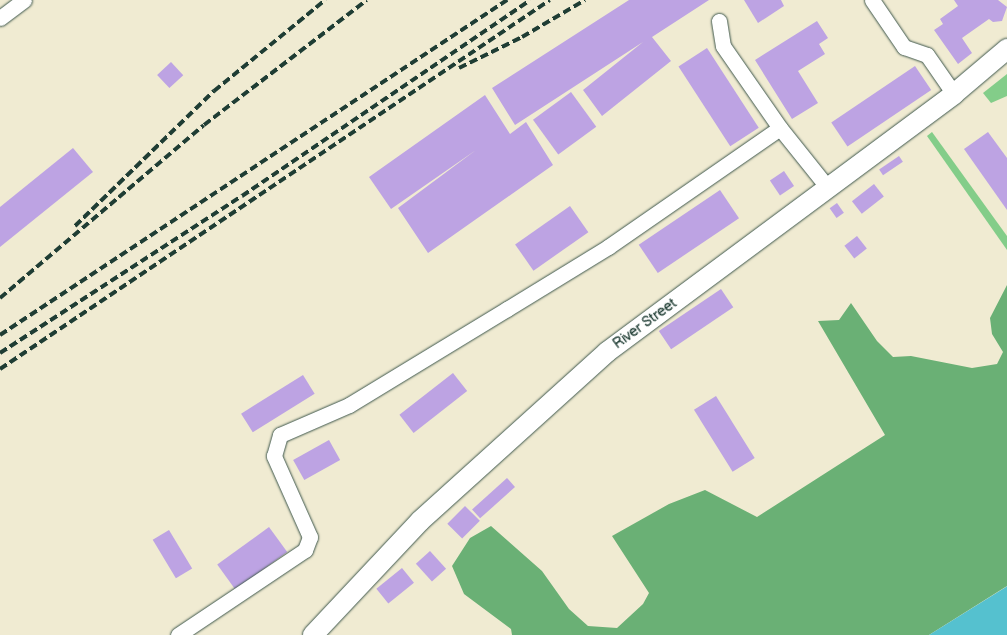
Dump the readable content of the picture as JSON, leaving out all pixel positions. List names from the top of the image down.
{
  "streets": {
    "main road": ["River Street"]
  }
}
